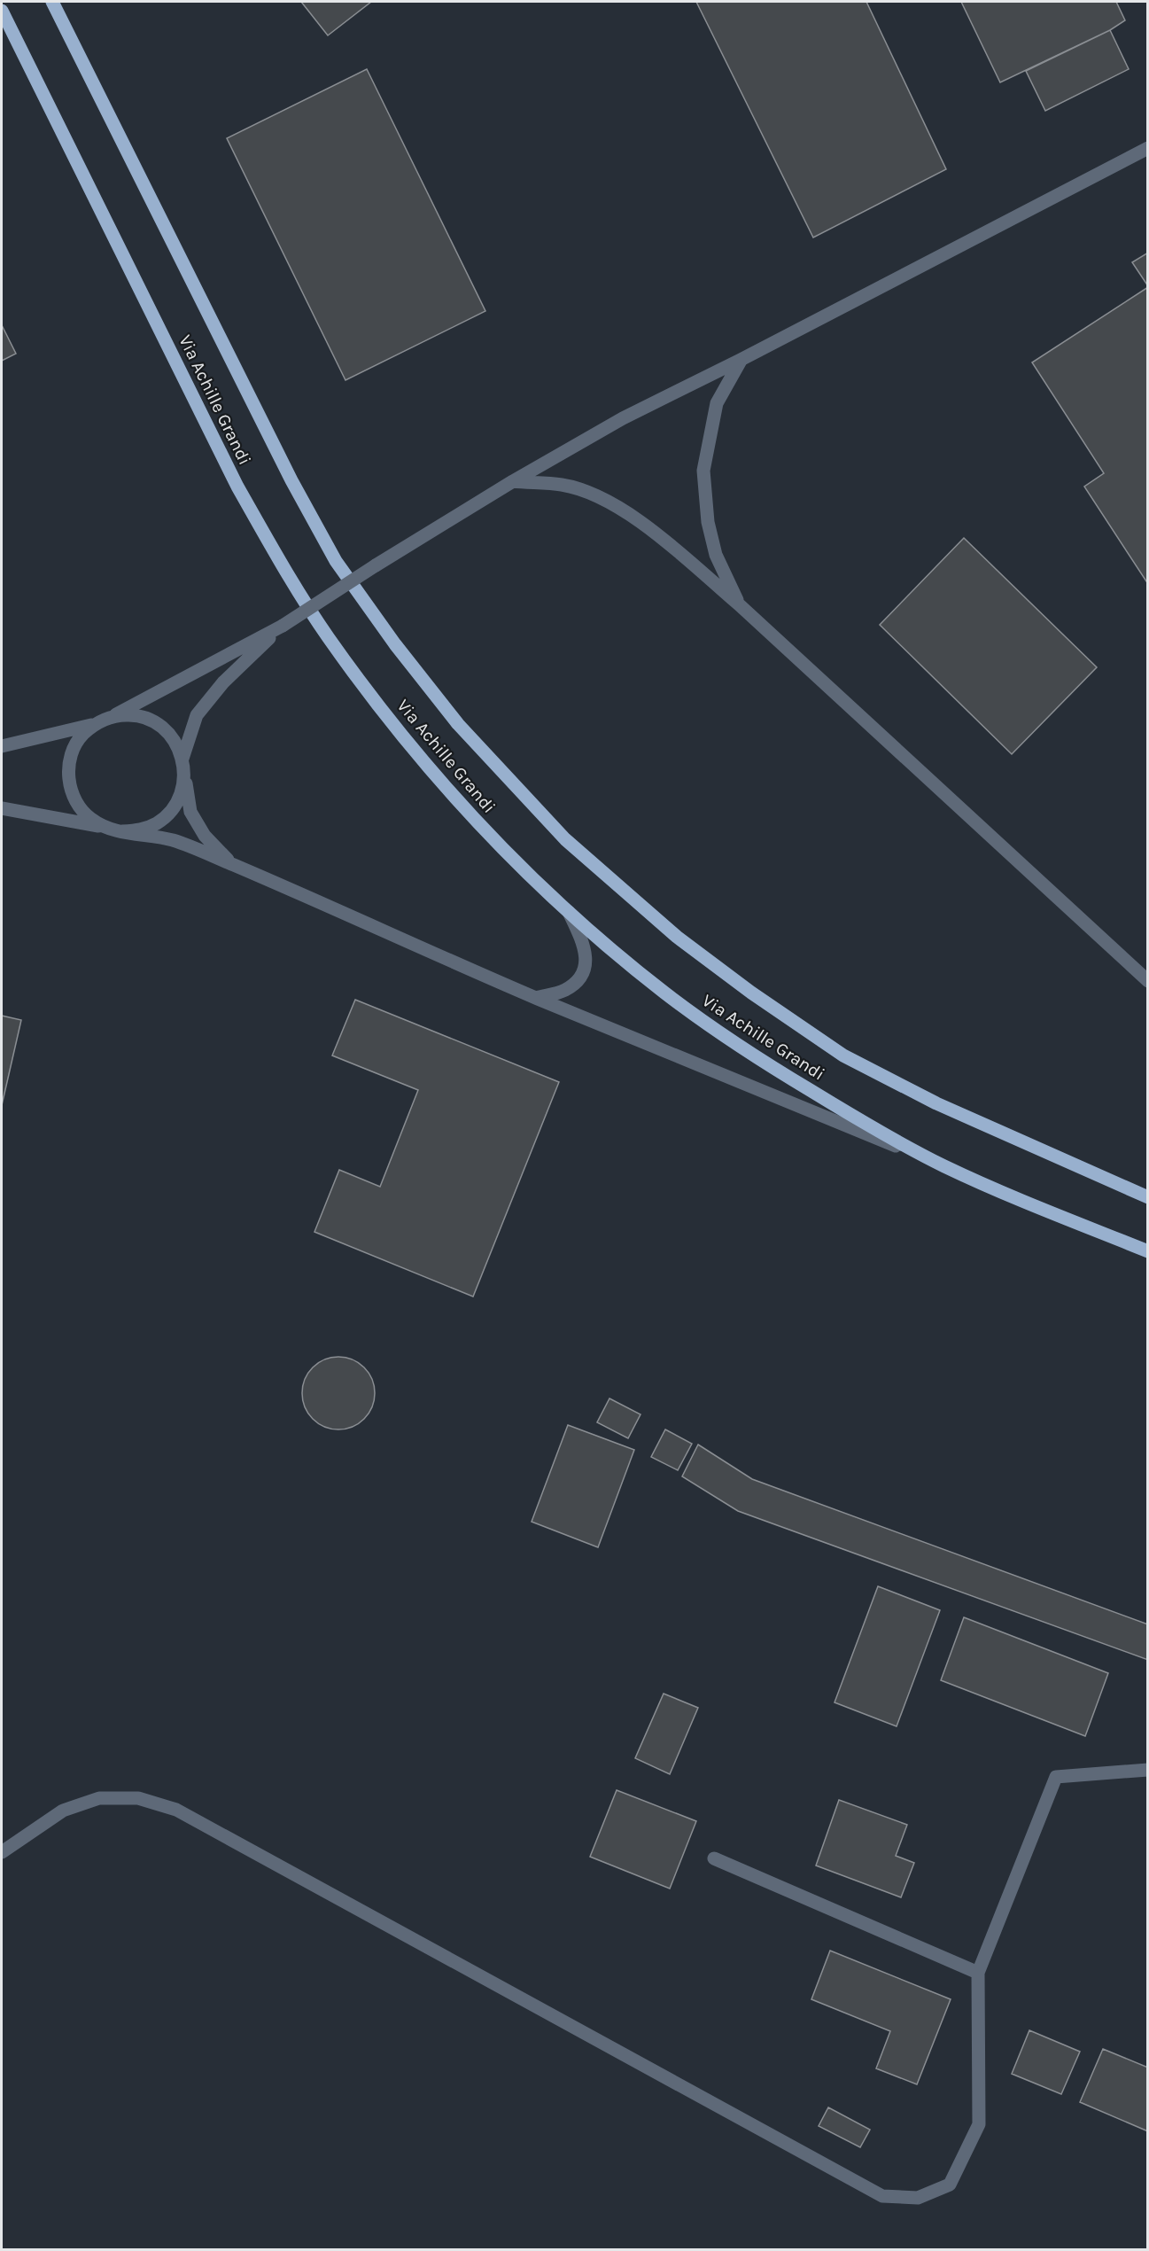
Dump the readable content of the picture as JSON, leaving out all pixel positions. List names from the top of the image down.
{
  "streets": {
    "main road": ["Via Achille Grandi"]
  }
}
